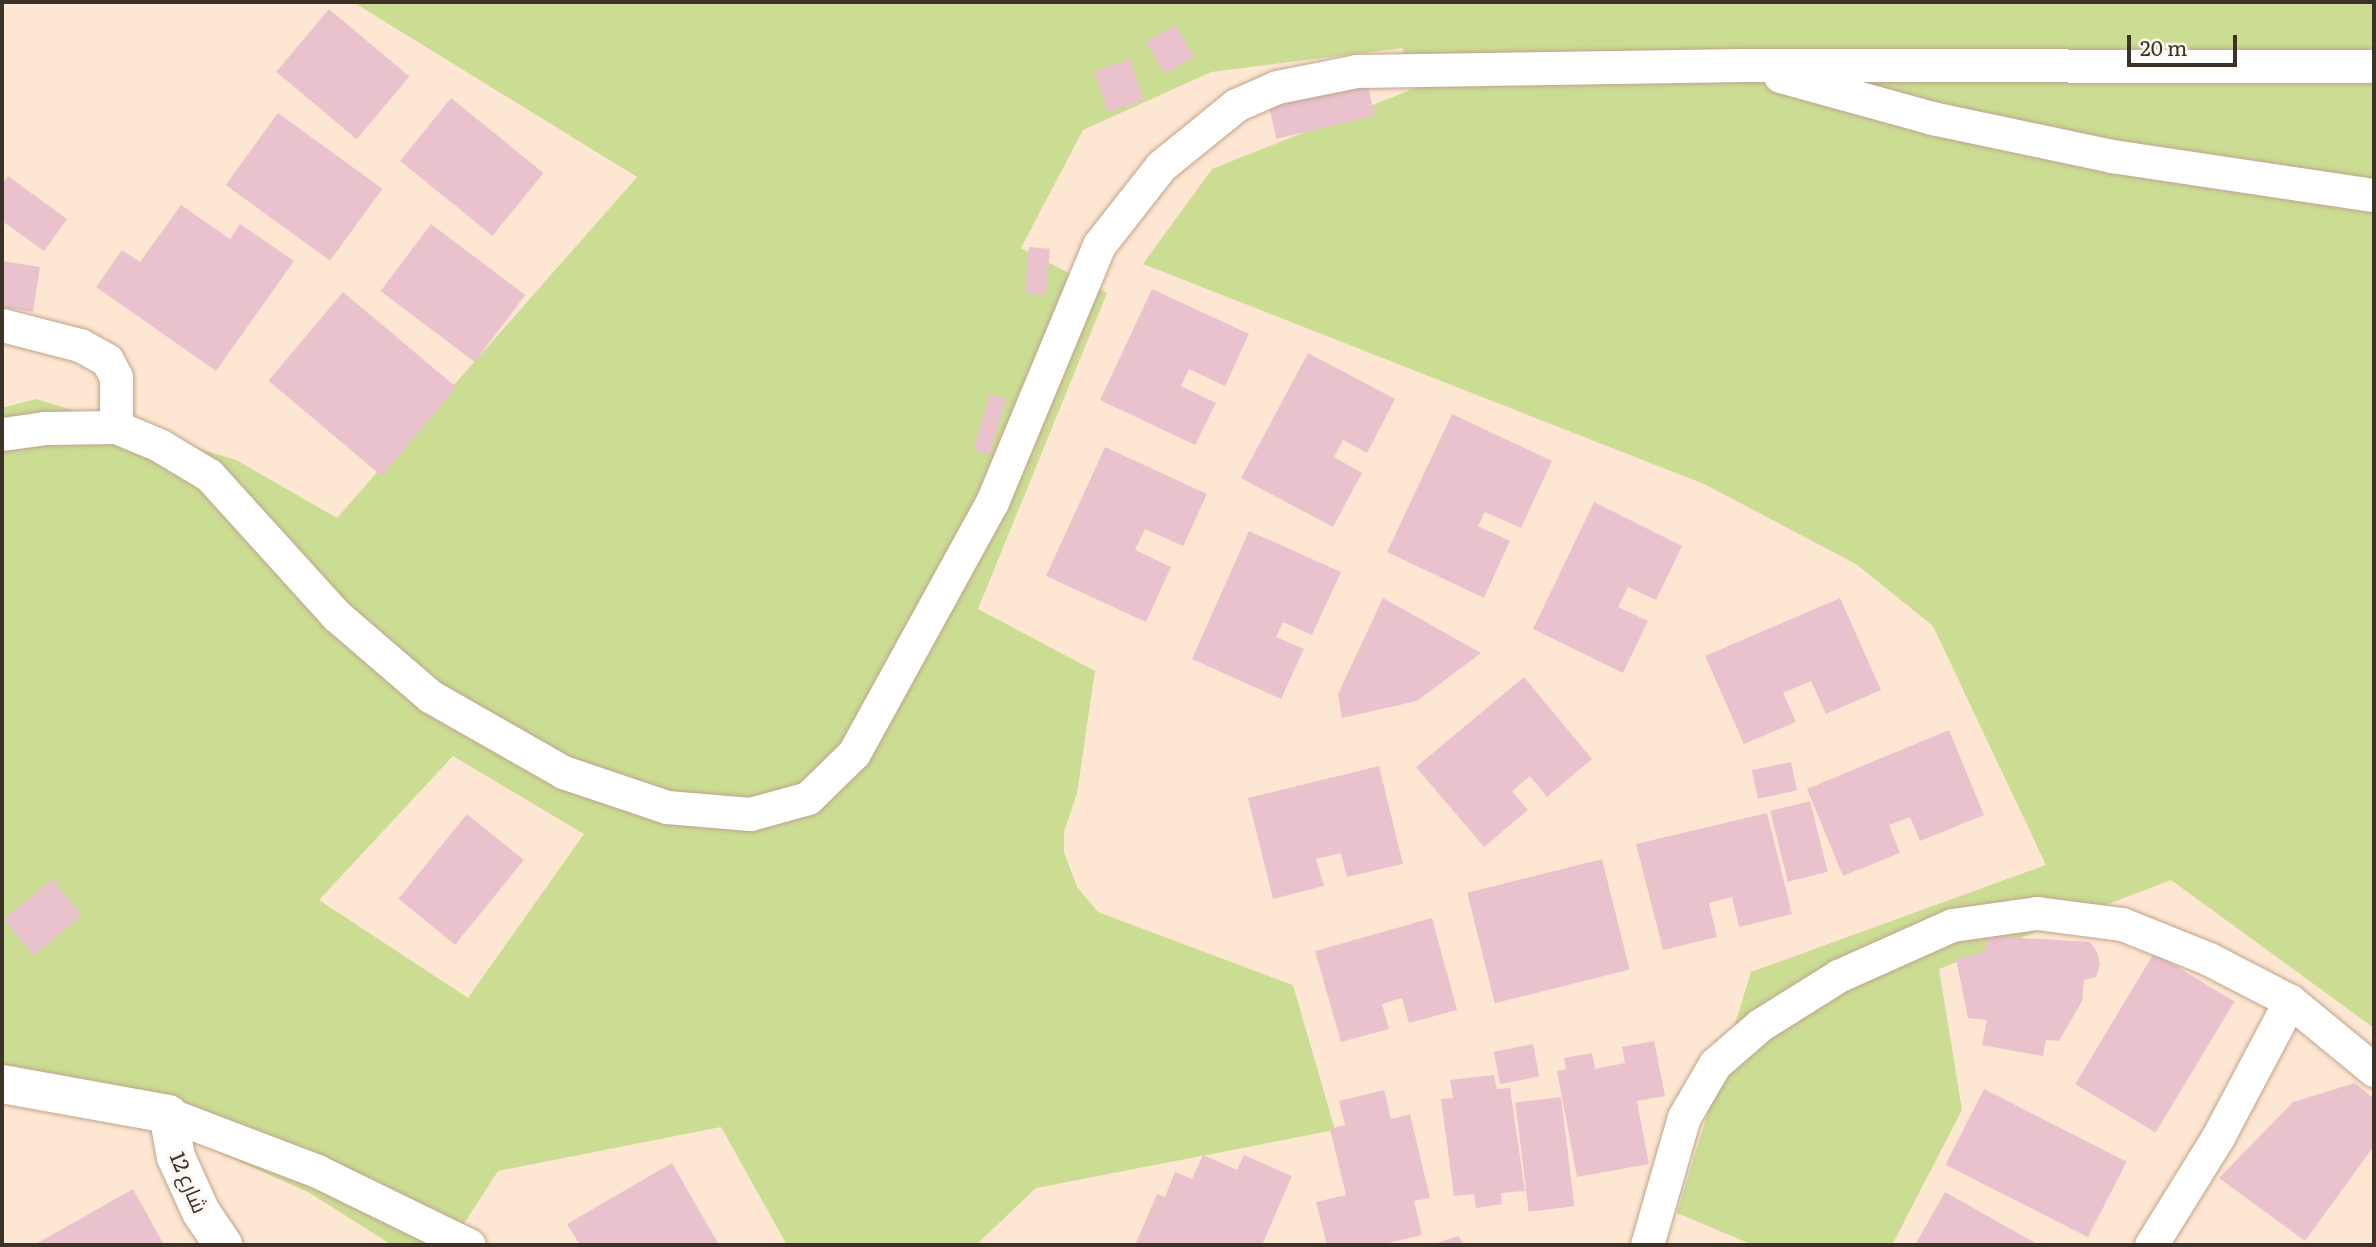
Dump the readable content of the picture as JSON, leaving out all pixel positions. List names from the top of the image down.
{
  "streets": {
    "street": ["شارع 12"]
  },
  "scale_bar": "20 m"
}
